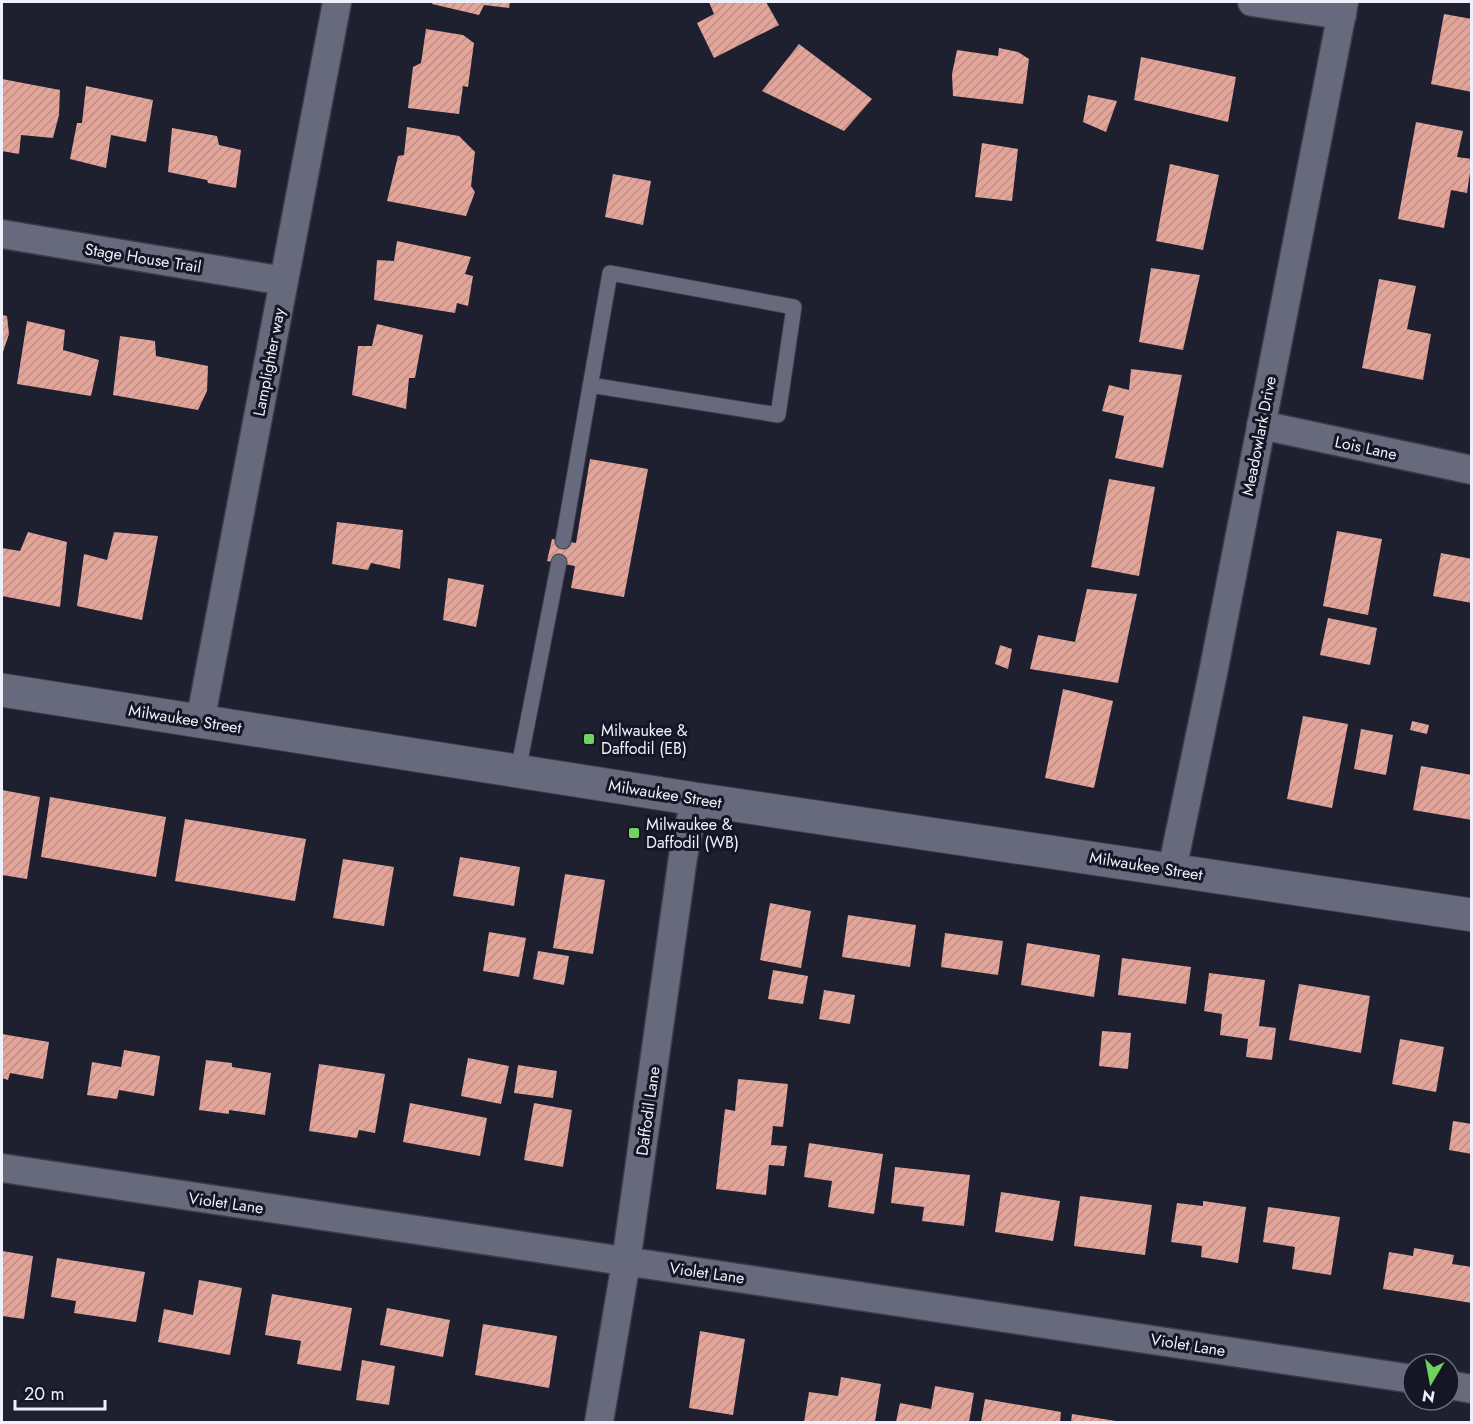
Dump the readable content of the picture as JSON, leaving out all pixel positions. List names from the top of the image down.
{
  "streets": {
    "street": [
      "Stage House Trail",
      "Lamplighter way",
      "Meadowlark Drive",
      "Lois Lane",
      "Milwaukee Street",
      "Daffodil Lane",
      "Violet Lane"
    ]
  },
  "crossings": [
    ["Stage House Trail", "Lamplighter way"],
    ["Lamplighter way", "Milwaukee Street"],
    ["Meadowlark Drive", "Lois Lane"],
    ["Meadowlark Drive", "Milwaukee Street"],
    ["Milwaukee Street", "Daffodil Lane"],
    ["Daffodil Lane", "Violet Lane"]
  ],
  "places": {
    "transit": ["Milwaukee & Daffodil (EB)", "Milwaukee & Daffodil (WB)"]
  },
  "scale_bar": "20 m",
  "north": "bottom"
}
